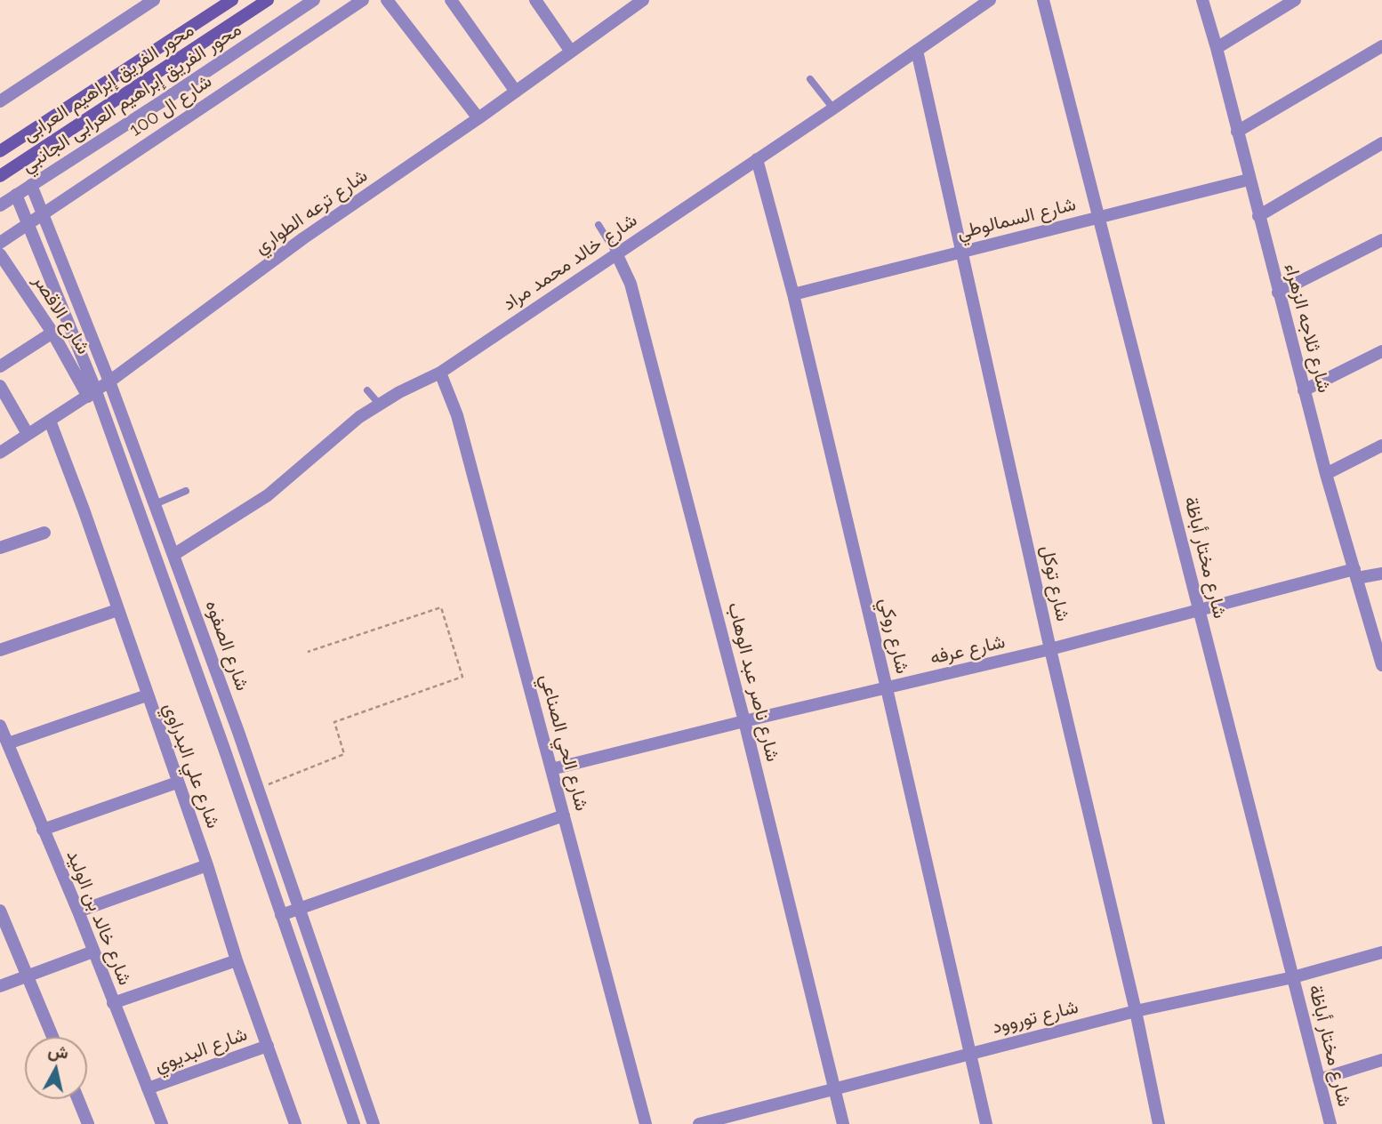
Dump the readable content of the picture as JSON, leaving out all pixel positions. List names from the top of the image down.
{
  "streets": {
    "main road": ["محور الفريق إبراهيم العرابى"],
    "street": [
      "محور الفريق إبراهيم العرابى الجانبي",
      "شارع ال 100",
      "شارع ترعه الطواري",
      "شارع السمالوطي",
      "شارع خالد محمد مراد",
      "شارع الاقصر",
      "شارع ثلاجه الزهراء",
      "شارع مختار أباظة",
      "شارع توكل",
      "شارع روكي",
      "شارع الصفوه",
      "شارع عرفه",
      "شارع ناصر عبد الوهاب",
      "شارع الحي الصناعي",
      "شارع علي البدراوي",
      "شارع خالد بن الوليد",
      "شارع توروود",
      "شارع البديوي"
    ]
  },
  "crossings": [
    ["محور الفريق إبراهيم العرابى الجانبي", "شارع الصفوه"],
    ["شارع ال 100", "شارع الصفوه"],
    ["شارع ترعه الطواري", "شارع الاقصر"],
    ["شارع ترعه الطواري", "شارع الصفوه"],
    ["شارع ترعه الطواري", "شارع علي البدراوي"],
    ["شارع السمالوطي", "شارع ثلاجه الزهراء"],
    ["شارع السمالوطي", "شارع مختار أباظة"],
    ["شارع السمالوطي", "شارع توكل"],
    ["شارع السمالوطي", "شارع روكي"],
    ["شارع خالد محمد مراد", "شارع توكل"],
    ["شارع خالد محمد مراد", "شارع روكي"],
    ["شارع خالد محمد مراد", "شارع الصفوه"],
    ["شارع خالد محمد مراد", "شارع ناصر عبد الوهاب"],
    ["شارع خالد محمد مراد", "شارع الحي الصناعي"],
    ["شارع الاقصر", "شارع الصفوه"],
    ["شارع ثلاجه الزهراء", "شارع عرفه"],
    ["شارع مختار أباظة", "شارع عرفه"],
    ["شارع مختار أباظة", "شارع توروود"],
    ["شارع توكل", "شارع عرفه"],
    ["شارع توكل", "شارع توروود"],
    ["شارع روكي", "شارع عرفه"],
    ["شارع روكي", "شارع توروود"],
    ["شارع عرفه", "شارع ناصر عبد الوهاب"],
    ["شارع عرفه", "شارع الحي الصناعي"],
    ["شارع ناصر عبد الوهاب", "شارع توروود"],
    ["شارع علي البدراوي", "شارع البديوي"],
    ["شارع خالد بن الوليد", "شارع البديوي"]
  ],
  "north": "top"
}
